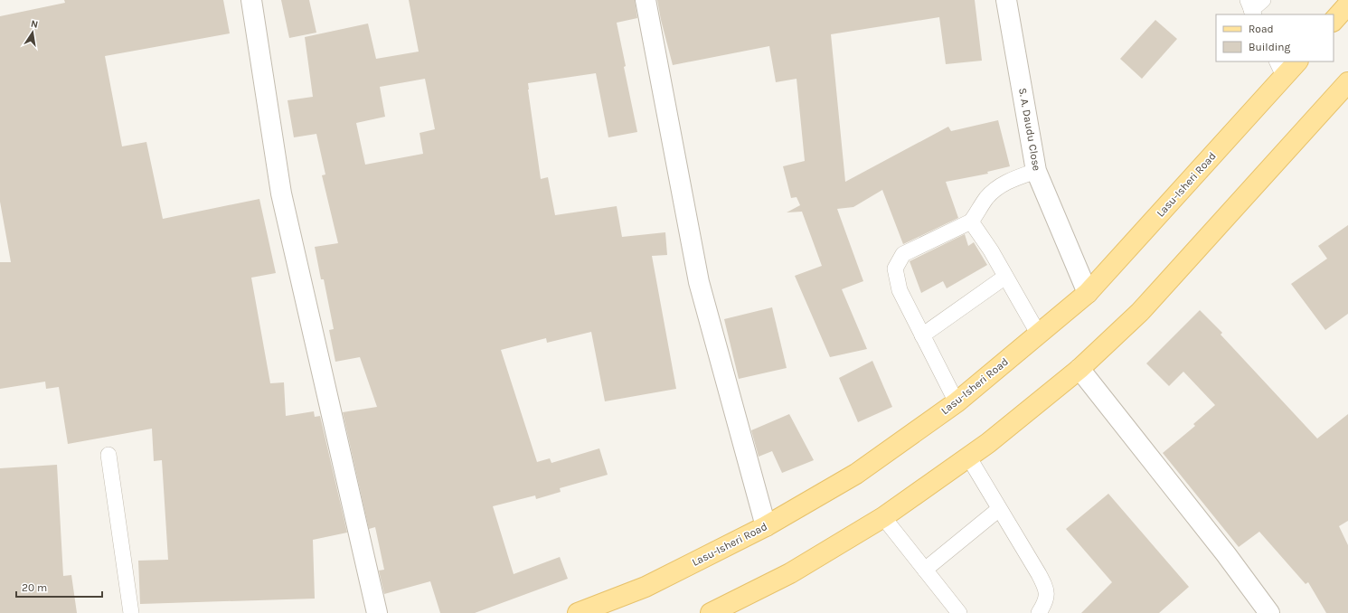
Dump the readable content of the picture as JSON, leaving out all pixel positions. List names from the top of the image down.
{
  "streets": {
    "main road": ["Lasu-Isheri Road"],
    "street": ["S. A. Daudu Close"]
  },
  "crossings": [
    ["S. A. Daudu Close", "Lasu-Isheri Road"]
  ],
  "legend": ["Road", "Building"],
  "scale_bar": "20 m",
  "north": "top"
}
